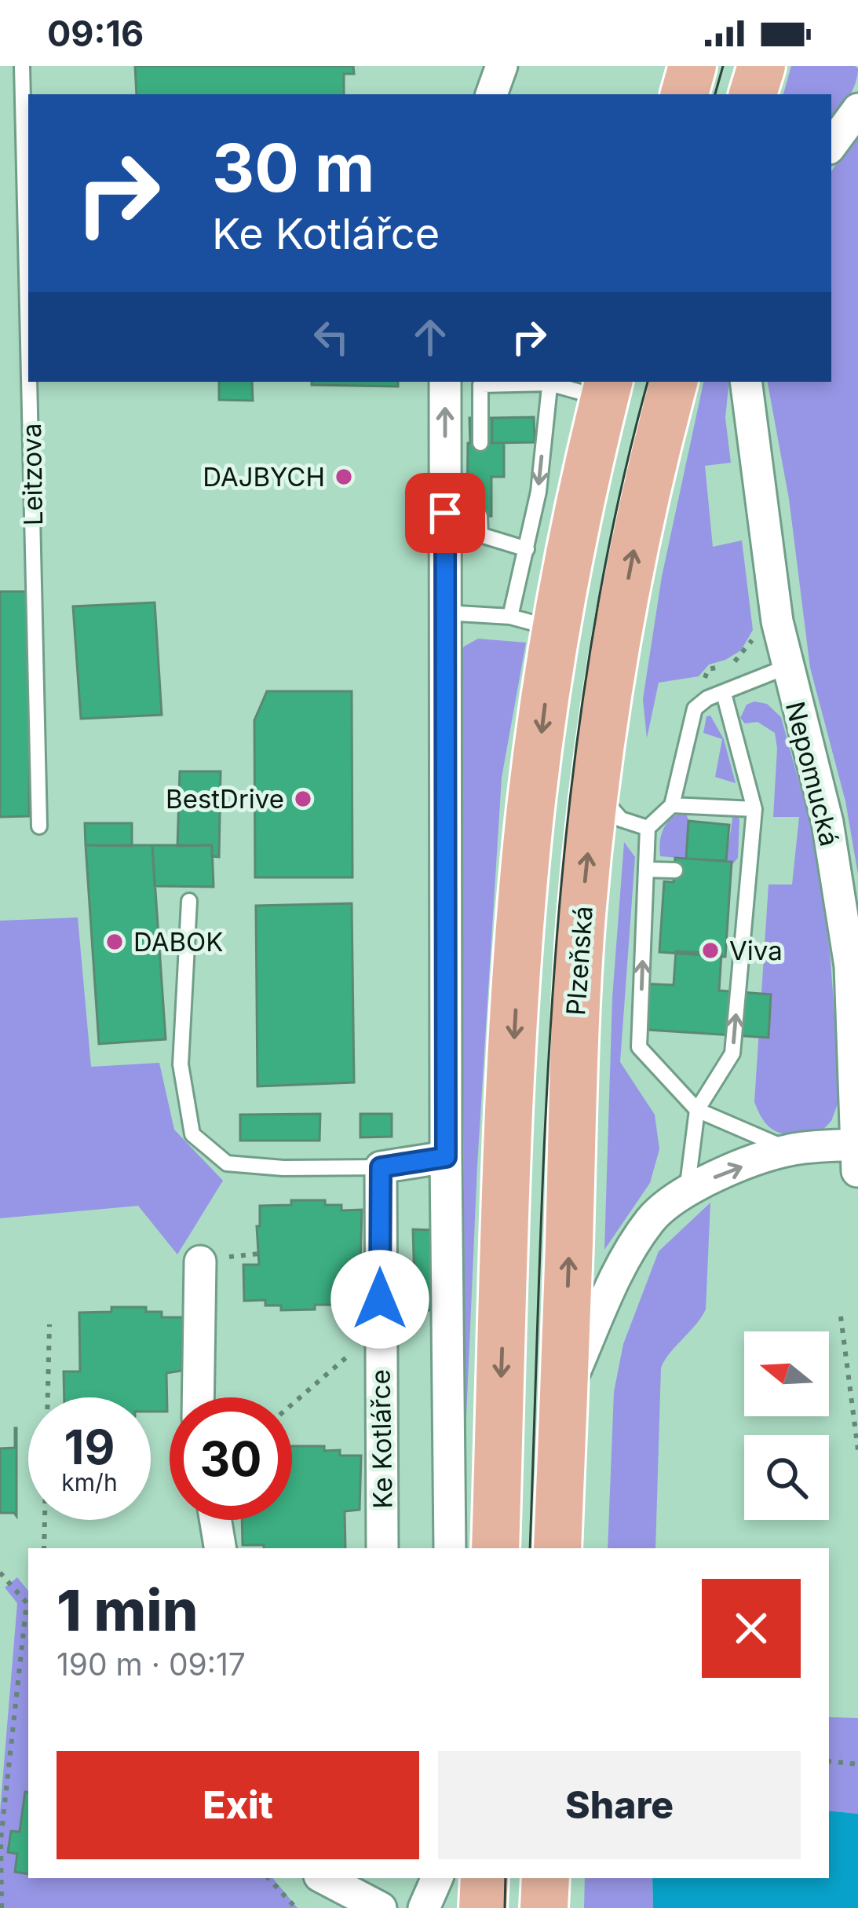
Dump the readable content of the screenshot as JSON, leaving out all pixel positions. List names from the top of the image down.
{
  "streets": {
    "main road": ["Plzeňská"],
    "street": ["Nepomucká", "Ke Kotlářce"],
    "lane": ["Leitzova"]
  },
  "places": [
    "DAJBYCH",
    "BestDrive",
    "DABOK",
    "Viva"
  ],
  "north": "left",
  "page": {
    "status": "09:16",
    "turn": ["30 m", "Ke Kotlářce"],
    "speed": "19 km/h",
    "limit": "30",
    "heading": ["1 min", "190 m · 09:17"],
    "buttons": ["Exit", "Share"]
  }
}
